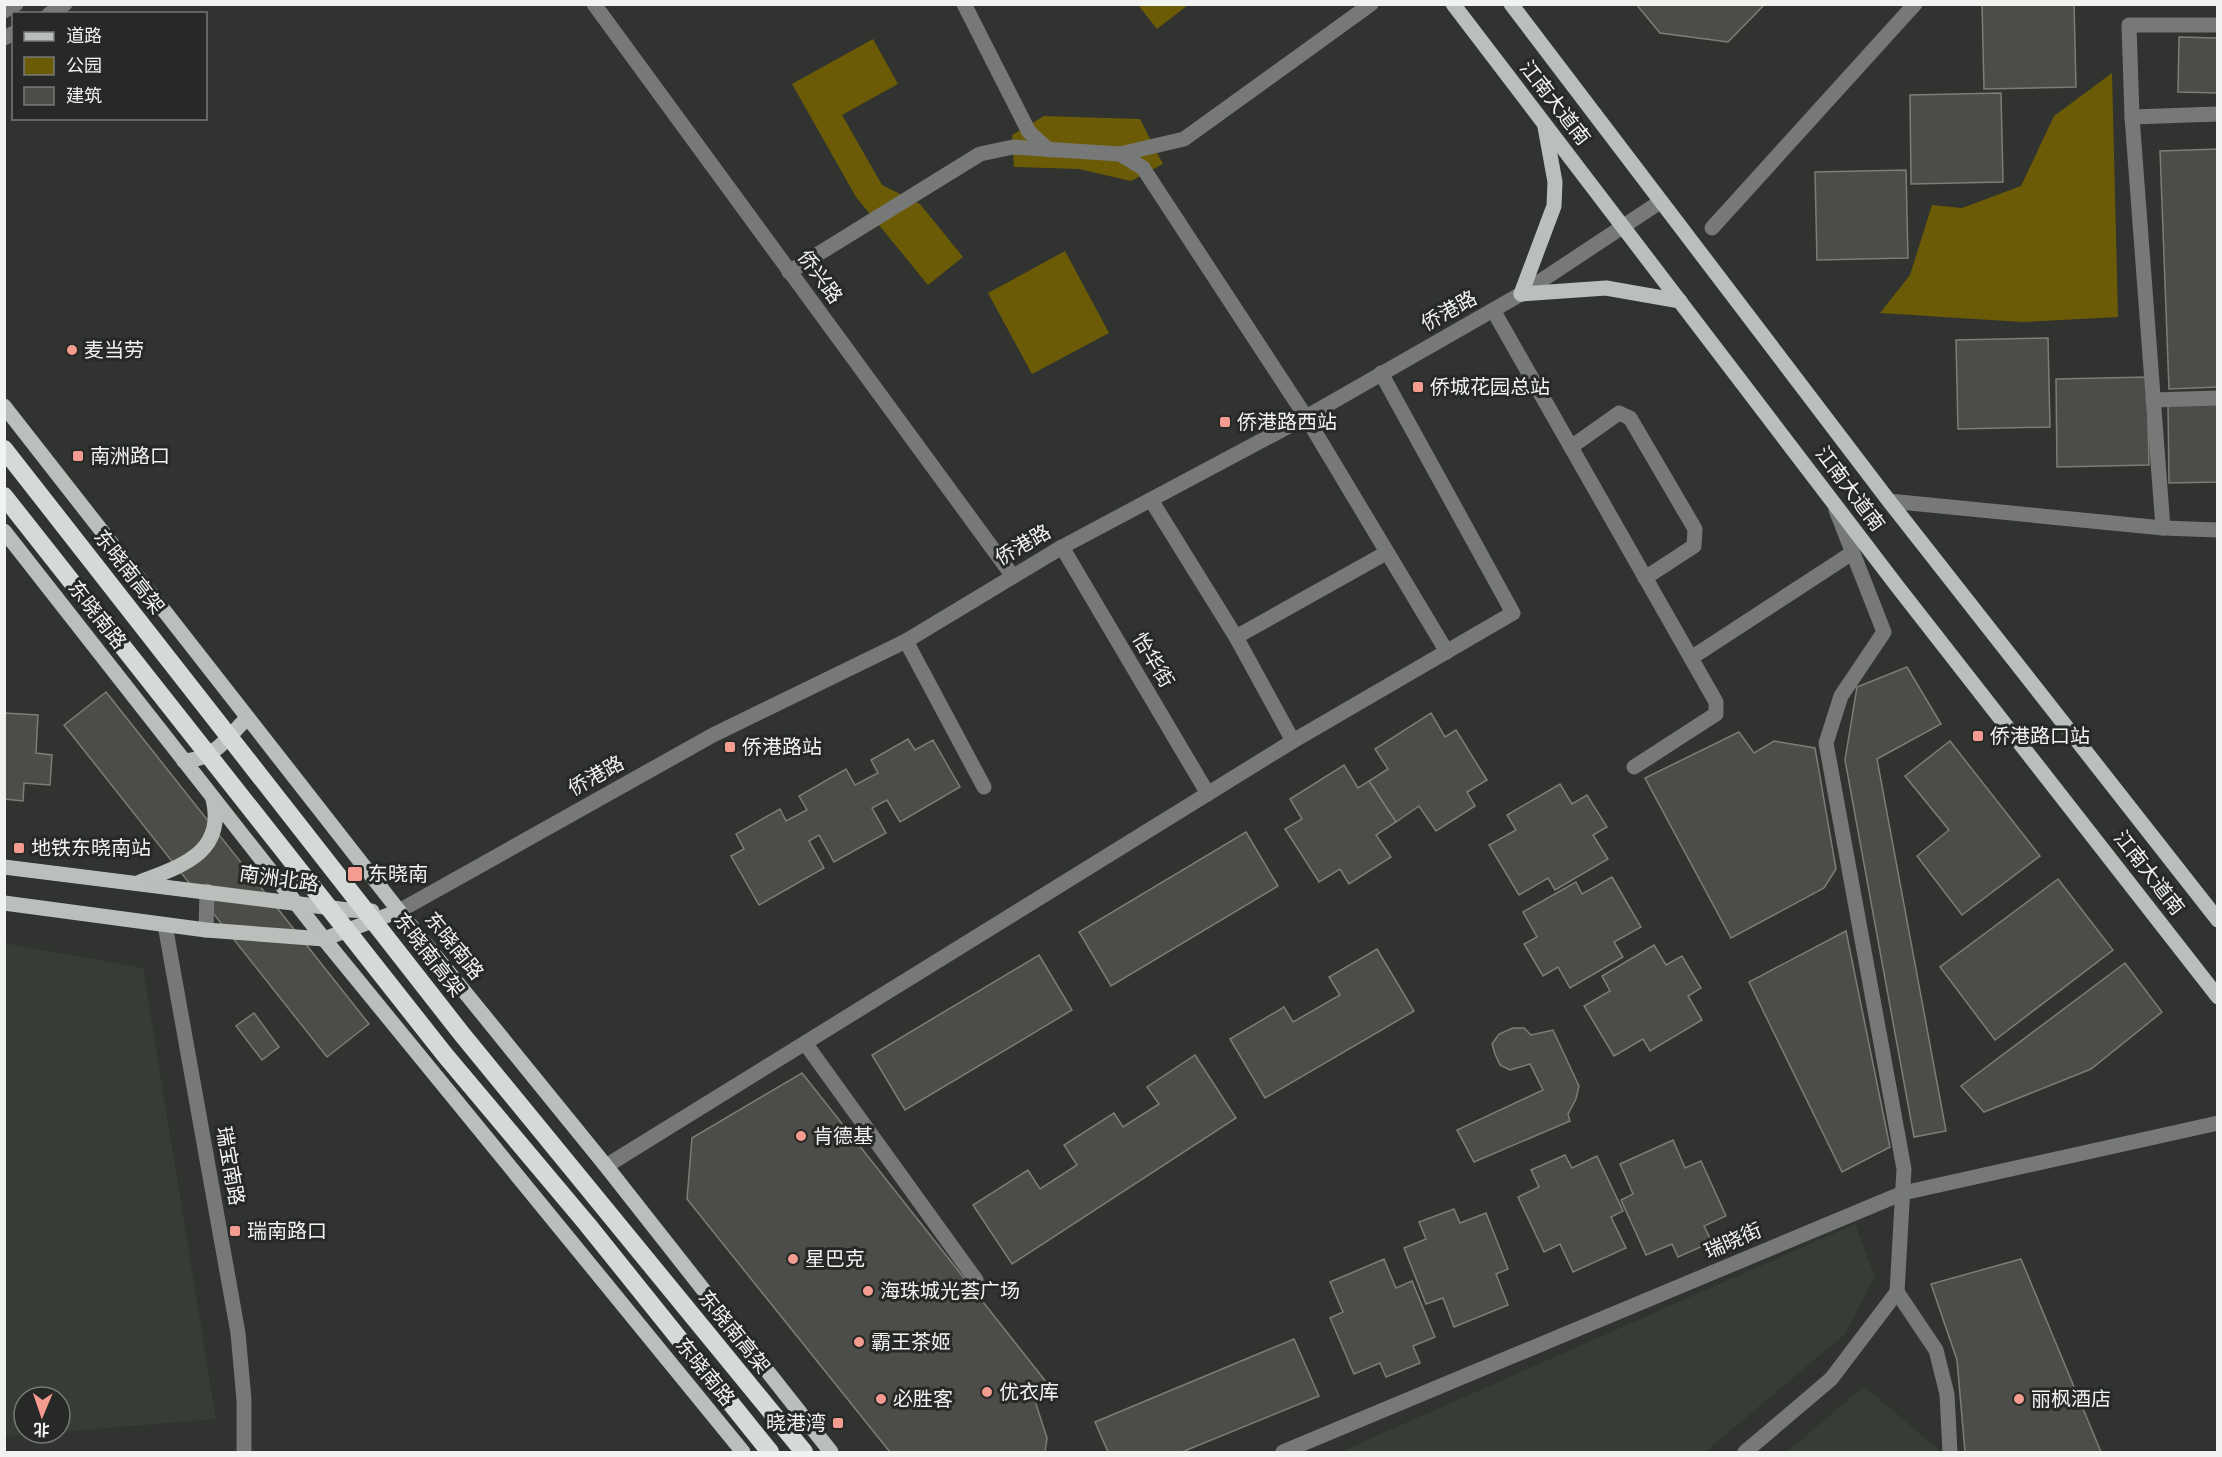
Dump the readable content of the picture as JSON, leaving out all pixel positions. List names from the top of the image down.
{
  "streets": {
    "highway": ["东晓南高架"],
    "main road": ["江南大道南", "东晓南路", "南洲北路"],
    "street": [
      "侨兴路",
      "侨港路",
      "怡华街",
      "瑞宝南路",
      "瑞晓街"
    ]
  },
  "crossings": [
    ["江南大道南", "侨港路"],
    ["侨兴路", "侨港路"],
    ["侨港路", "东晓南路"],
    ["侨港路", "怡华街"],
    ["侨港路", "南洲北路"],
    ["东晓南路", "南洲北路"]
  ],
  "places": {
    "other": [
      "麦当劳",
      "肯德基",
      "星巴克",
      "海珠城光荟广场",
      "霸王茶姬",
      "优衣库",
      "必胜客",
      "丽枫酒店"
    ],
    "transit": [
      "侨城花园总站",
      "侨港路西站",
      "南洲路口",
      "侨港路口站",
      "侨港路站",
      "地铁东晓南站",
      "东晓南",
      "瑞南路口",
      "晓港湾"
    ]
  },
  "legend": ["道路", "公园", "建筑"],
  "north": "bottom"
}
